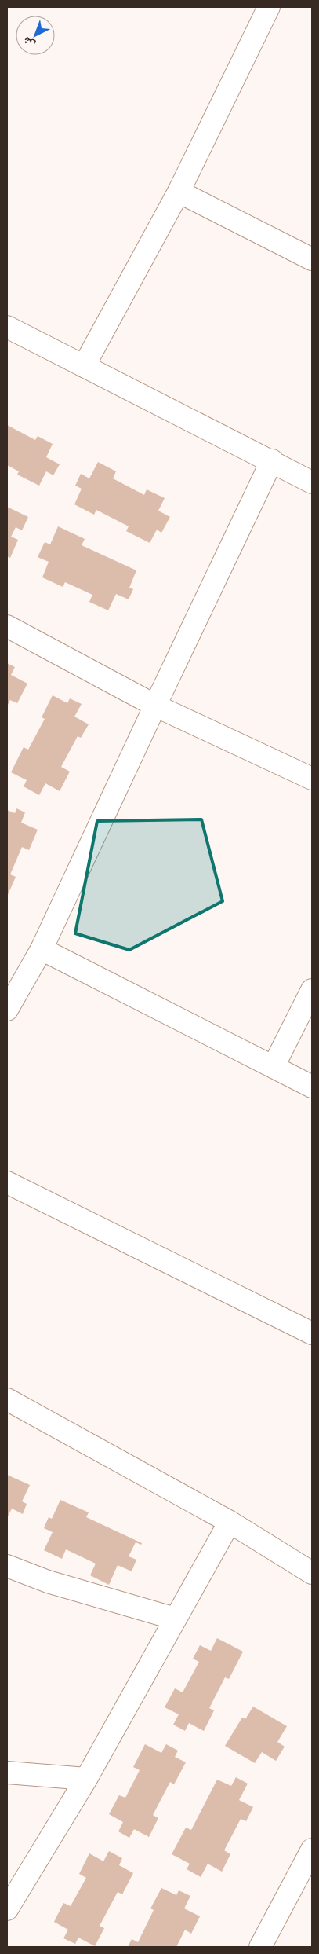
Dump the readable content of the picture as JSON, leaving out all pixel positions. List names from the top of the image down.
{
  "north": "bottom left"
}
